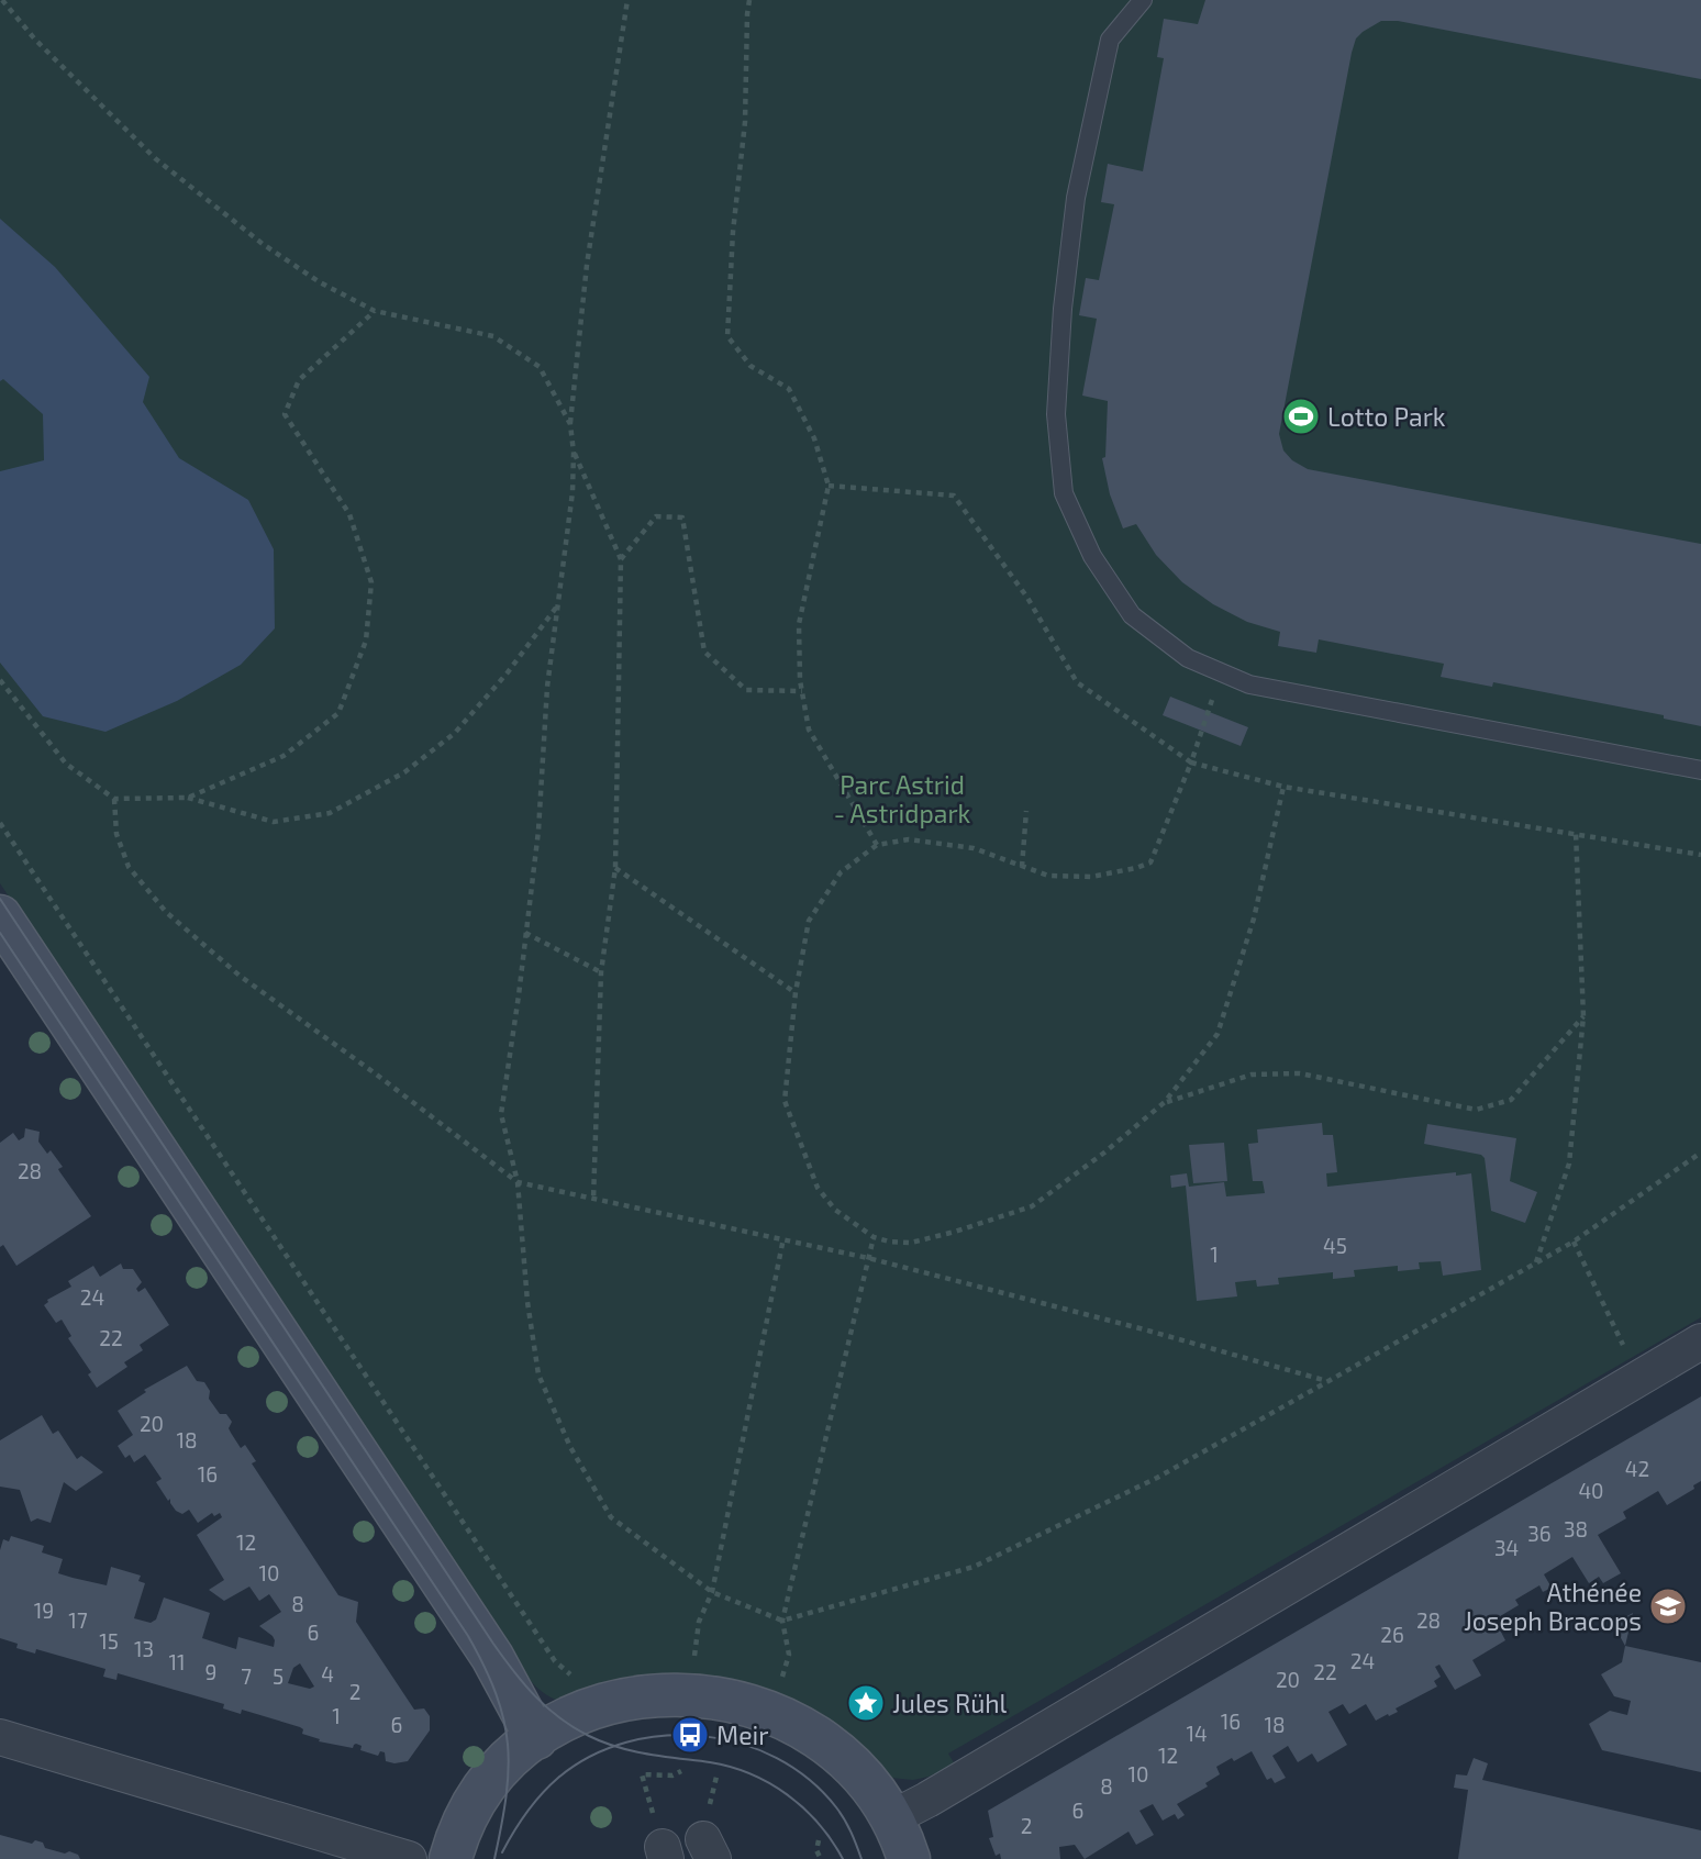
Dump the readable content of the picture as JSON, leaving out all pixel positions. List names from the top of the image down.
{
  "parks": ["Parc Astrid - Astridpark"],
  "places": {
    "sports": ["Lotto Park"],
    "school or university": ["Athénée Joseph Bracops"],
    "place": ["Jules Rühl"],
    "bus stop": ["Meir"]
  },
  "house_numbers": [
    "28",
    "45",
    "1",
    "24",
    "22",
    "20",
    "18",
    "42",
    "16",
    "40",
    "38",
    "36",
    "12",
    "34",
    "10",
    "8",
    "19",
    "17",
    "28",
    "6",
    "26",
    "15",
    "13",
    "24",
    "11",
    "9",
    "22",
    "4",
    "7",
    "5",
    "20",
    "2",
    "1",
    "16",
    "6",
    "18",
    "14",
    "12",
    "10",
    "8",
    "6",
    "2"
  ]
}
